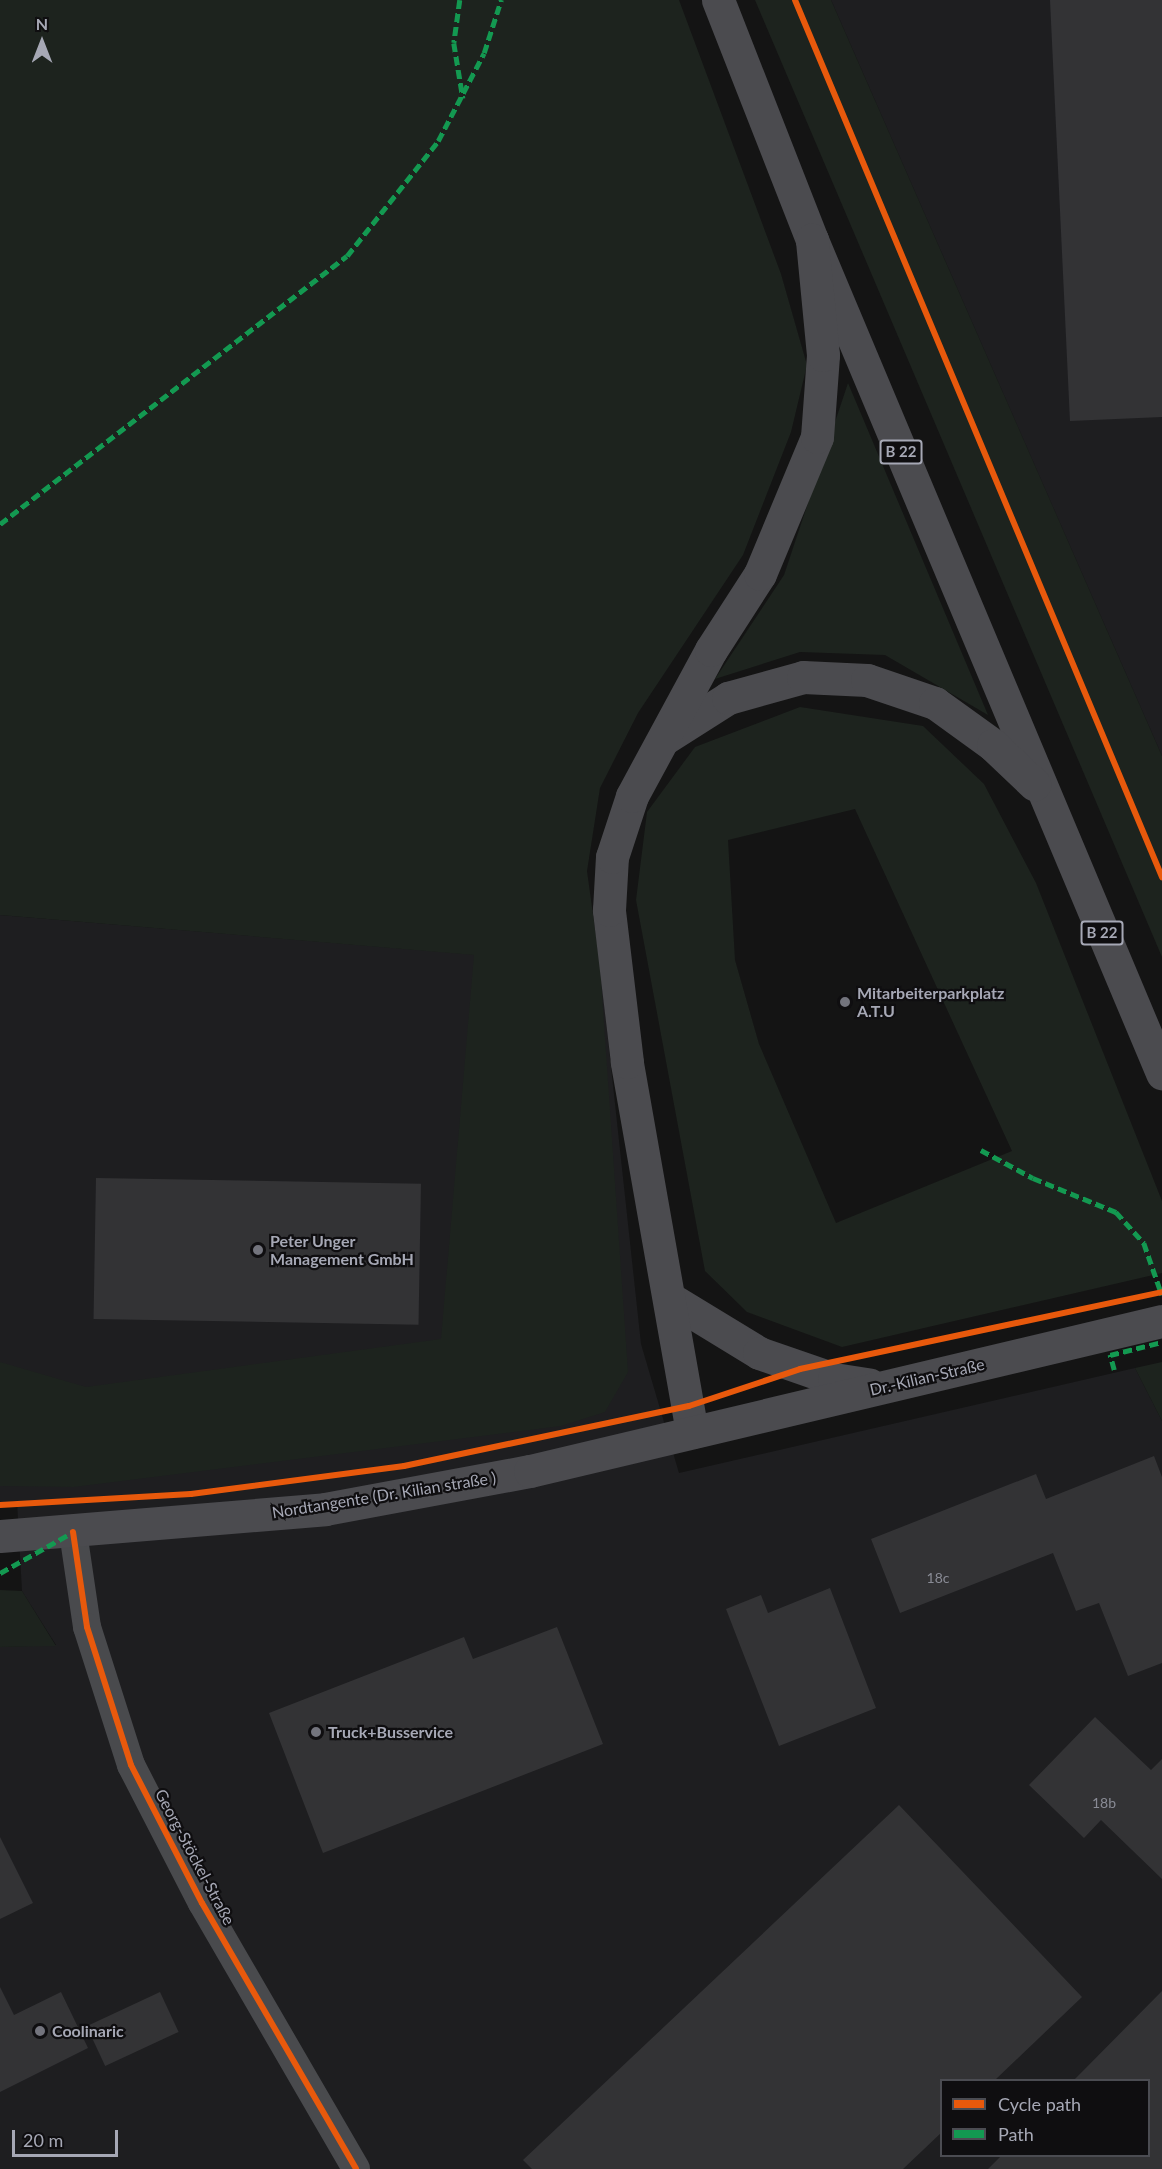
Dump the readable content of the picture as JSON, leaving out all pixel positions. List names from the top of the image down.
{
  "streets": {
    "main road": ["B 22", "Dr.-Kilian-Straße", "Nordtangente (Dr. Kilian straße )"],
    "street": ["Georg-Stöckel-Straße"]
  },
  "crossings": [
    ["Dr.-Kilian-Straße", "Nordtangente (Dr. Kilian straße )"],
    ["Nordtangente (Dr. Kilian straße )", "Georg-Stöckel-Straße"]
  ],
  "places": [
    "Mitarbeiterparkplatz A.T.U",
    "Peter Unger Management GmbH",
    "Truck+Busservice",
    "Coolinaric"
  ],
  "house_numbers": ["18c", "18b"],
  "legend": ["Cycle path", "Path"],
  "scale_bar": "20 m",
  "north": "top"
}
